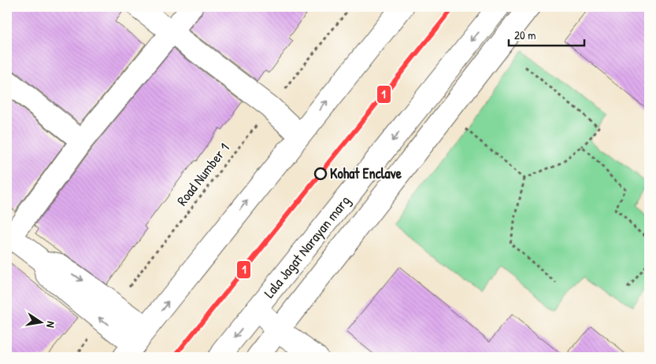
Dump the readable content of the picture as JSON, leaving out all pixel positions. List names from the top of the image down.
{
  "streets": {
    "street": ["Lala Jagat Narayan marg"],
    "path": ["Road Number 1"]
  },
  "places": ["Kohat Enclave"],
  "lines": ["metro line 1"],
  "scale_bar": "20 m",
  "north": "right"
}
